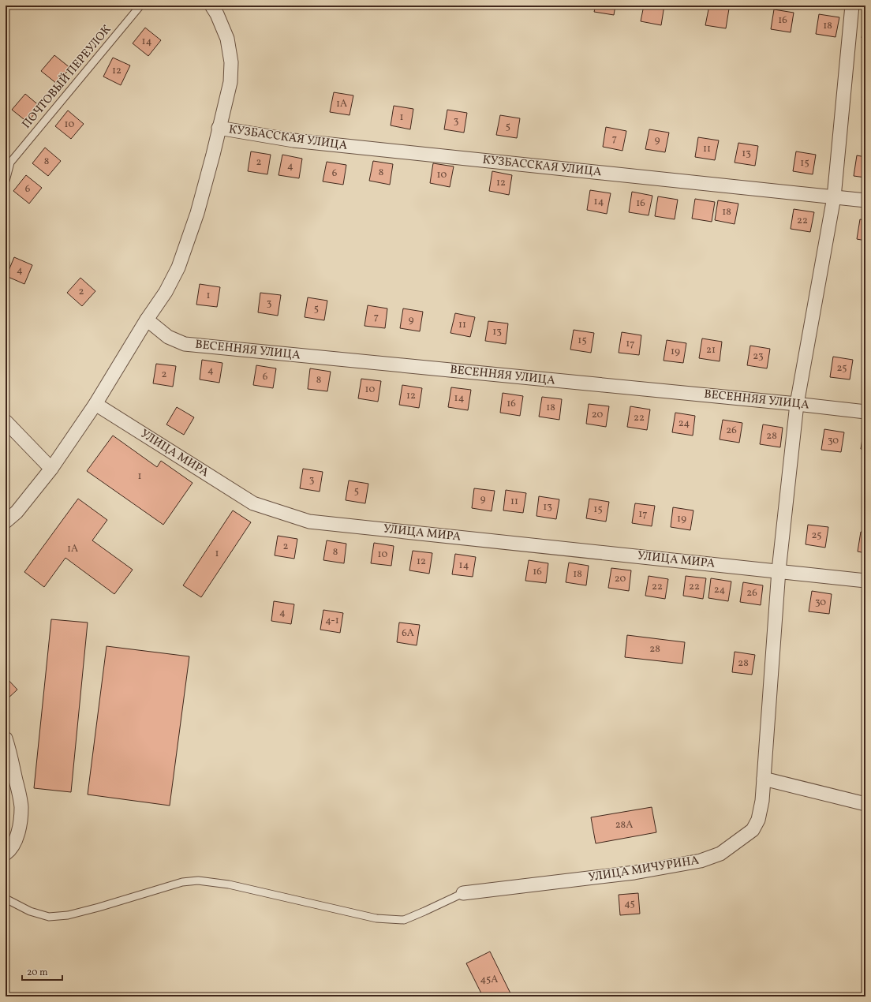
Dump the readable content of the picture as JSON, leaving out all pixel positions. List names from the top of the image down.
{
  "streets": {
    "street": [
      "КУЗБАССКАЯ УЛИЦА",
      "ВЕСЕННЯЯ УЛИЦА",
      "УЛИЦА МИРА",
      "УЛИЦА МИЧУРИНА"
    ],
    "lane": ["ПОЧТОВЫЙ ПЕРЕУЛОК"]
  },
  "house_numbers": [
    "16",
    "18",
    "14",
    "12",
    "1А",
    "1",
    "3",
    "10",
    "5",
    "7",
    "9",
    "11",
    "13",
    "8",
    "2",
    "15",
    "4",
    "8",
    "6",
    "10",
    "12",
    "6",
    "14",
    "16",
    "18",
    "22",
    "4",
    "2",
    "1",
    "3",
    "5",
    "7",
    "9",
    "11",
    "13",
    "15",
    "17",
    "21",
    "19",
    "23",
    "25",
    "4",
    "2",
    "6",
    "8",
    "10",
    "12",
    "14",
    "16",
    "18",
    "20",
    "22",
    "24",
    "26",
    "28",
    "30",
    "1",
    "3",
    "5",
    "9",
    "11",
    "13",
    "15",
    "17",
    "19",
    "25",
    "2",
    "1А",
    "8",
    "1",
    "10",
    "12",
    "14",
    "16",
    "18",
    "20",
    "22",
    "22",
    "24",
    "26",
    "30",
    "4",
    "4-1",
    "6А",
    "28",
    "28",
    "28А",
    "45",
    "45А"
  ],
  "scale_bar": "20 m"
}
